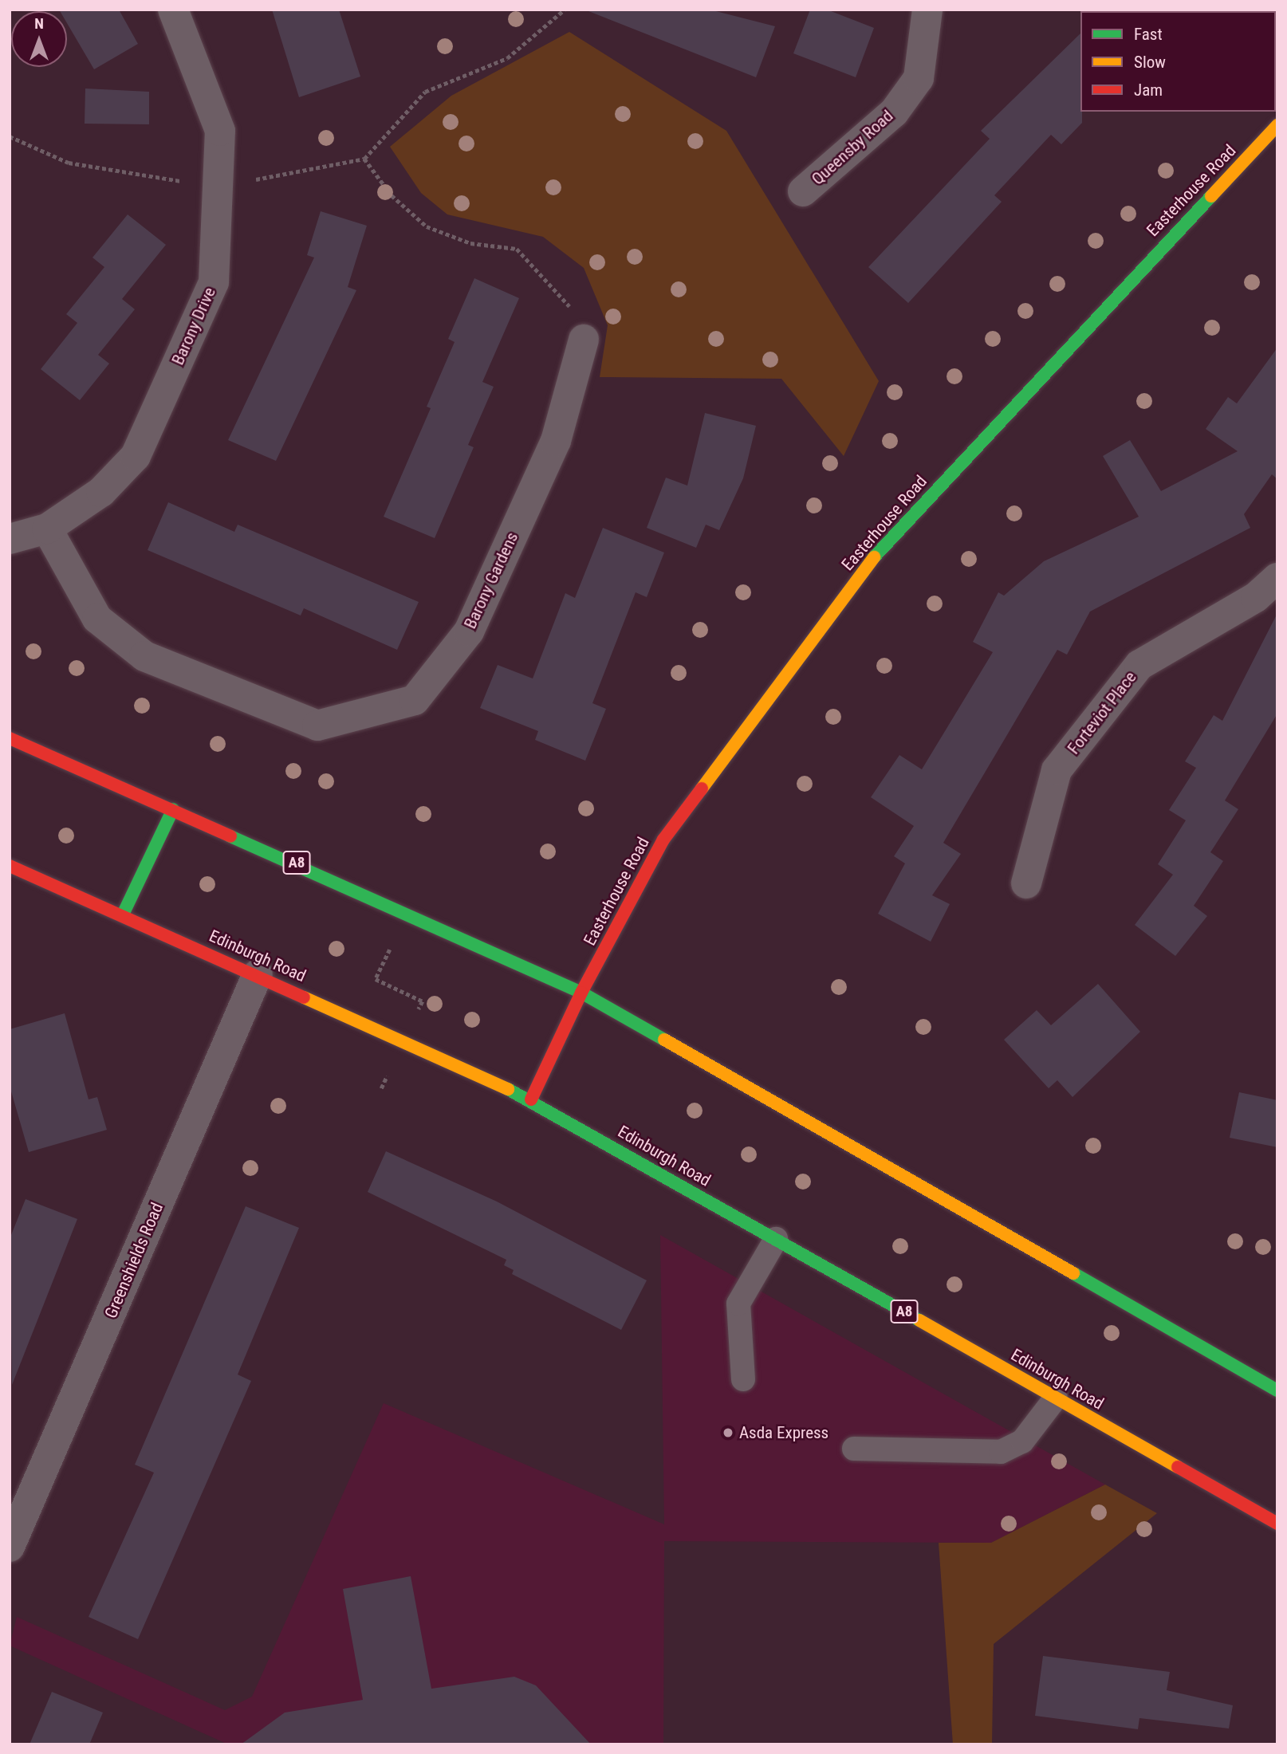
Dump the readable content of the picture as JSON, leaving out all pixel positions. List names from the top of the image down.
{
  "streets": {
    "main road": ["Easterhouse Road", "A8", "Edinburgh Road"],
    "street": [
      "Queensby Road",
      "Barony Drive",
      "Barony Gardens",
      "Forteviot Place",
      "Greenshields Road"
    ]
  },
  "crossings": [
    ["Easterhouse Road", "A8"],
    ["Easterhouse Road", "Edinburgh Road"],
    ["Barony Drive", "Barony Gardens"],
    ["Edinburgh Road", "Greenshields Road"]
  ],
  "places": ["Asda Express"],
  "legend": ["Fast", "Slow", "Jam"],
  "north": "top"
}
